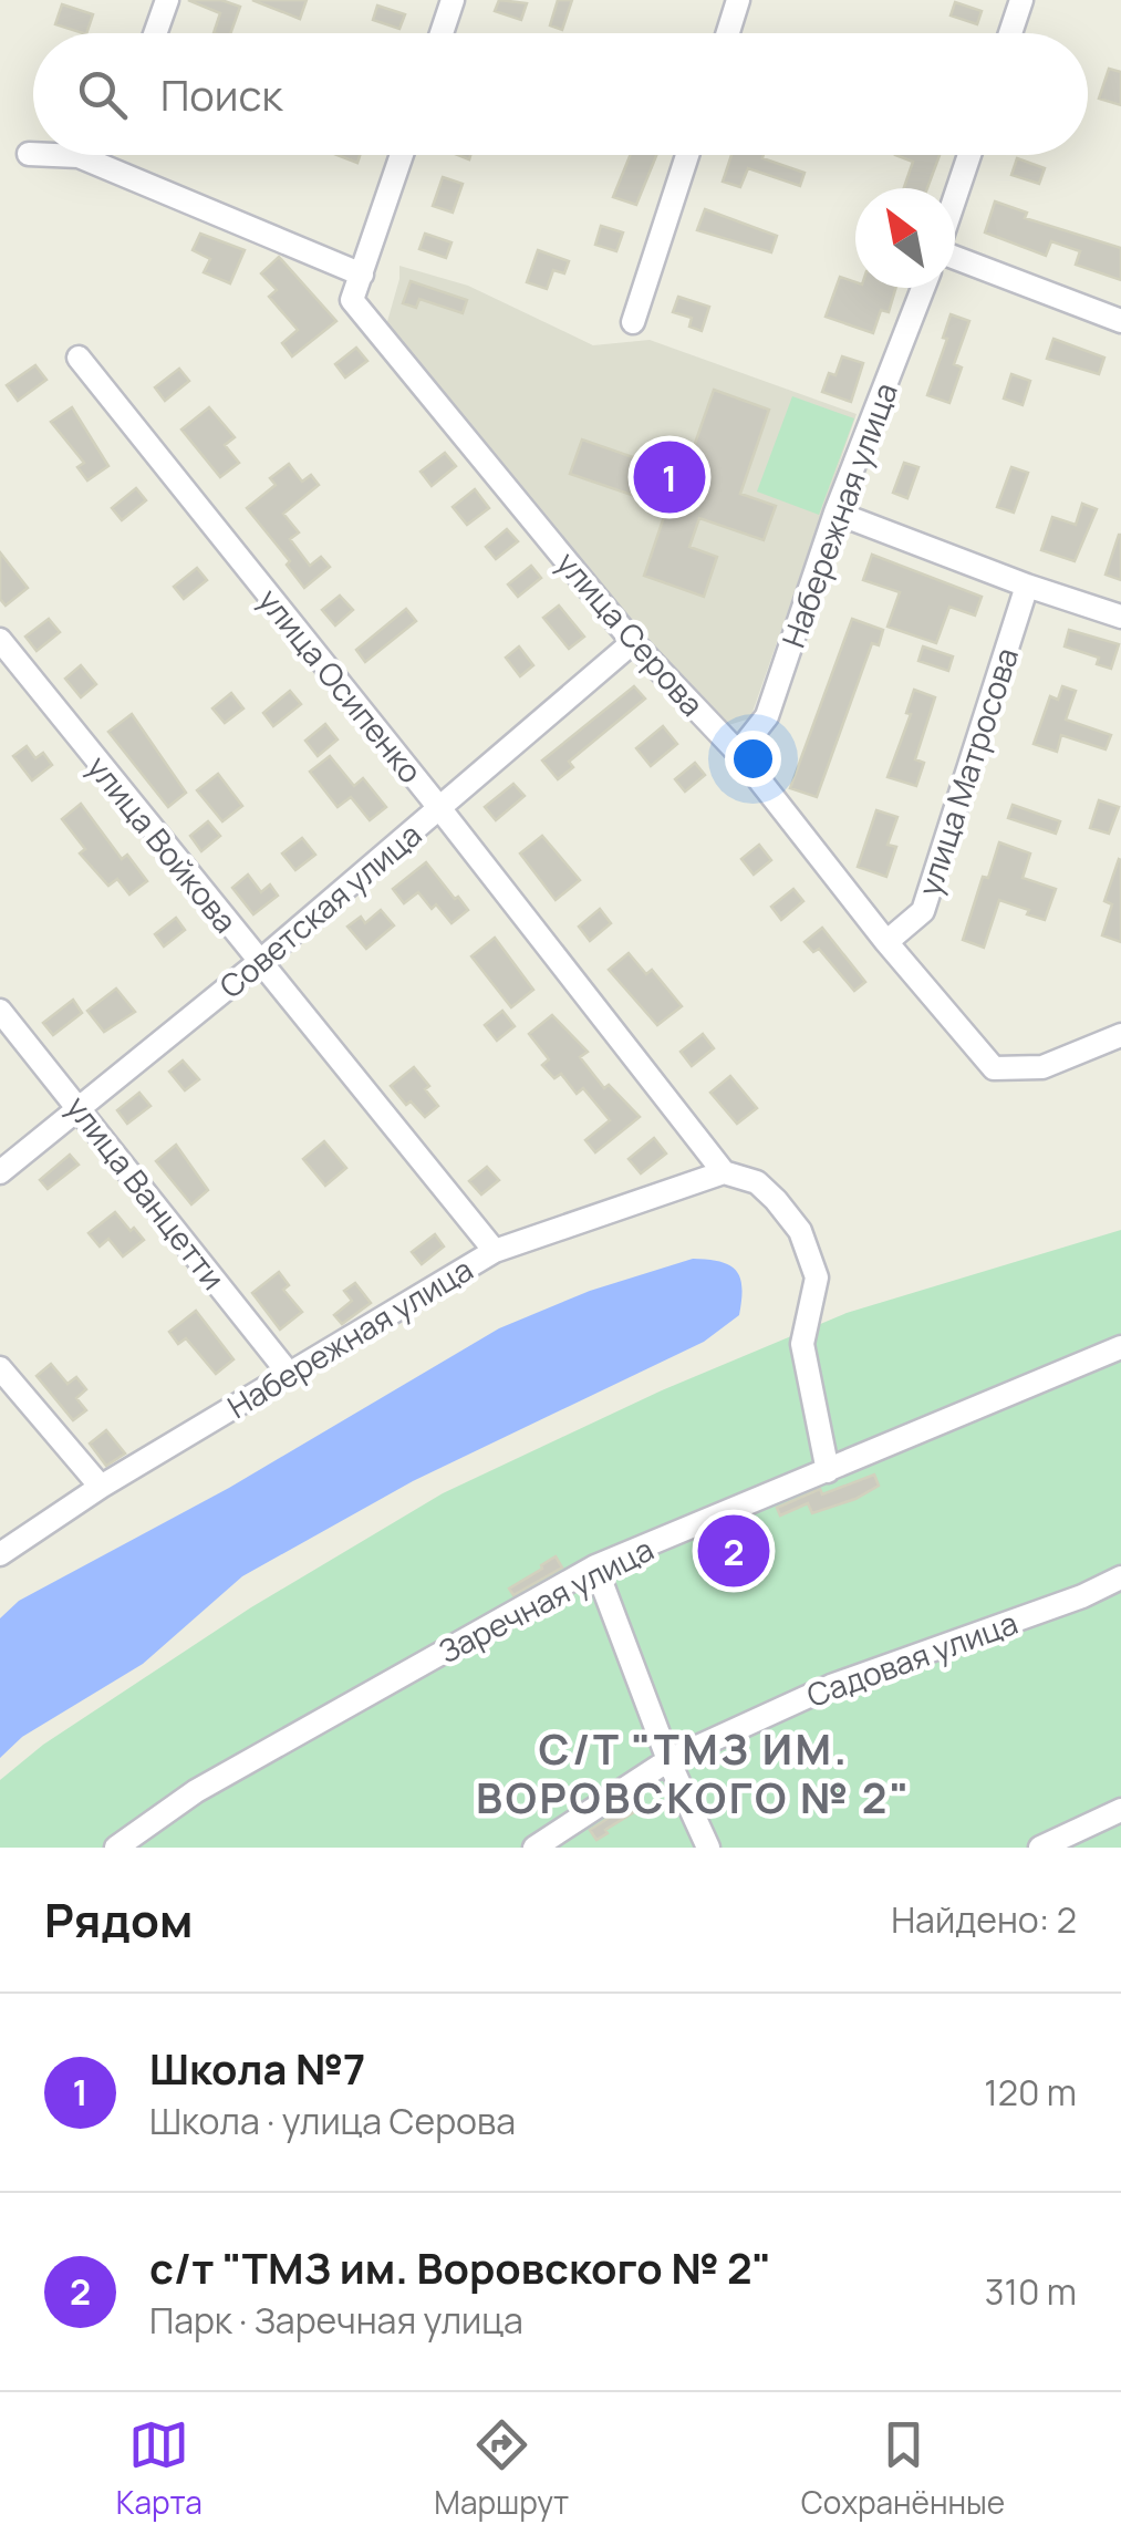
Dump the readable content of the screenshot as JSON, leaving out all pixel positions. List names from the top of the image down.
{
  "streets": {
    "street": [
      "Набережная улица",
      "улица Серова",
      "улица Осипенко",
      "улица Матросова",
      "улица Войкова",
      "Советская улица",
      "улица Ванцетти",
      "Заречная улица",
      "Садовая улица"
    ]
  },
  "crossings": [
    ["Набережная улица", "улица Серова"],
    ["Набережная улица", "улица Осипенко"],
    ["Набережная улица", "улица Войкова"],
    ["Набережная улица", "улица Ванцетти"],
    ["улица Серова", "улица Матросова"],
    ["улица Серова", "Советская улица"],
    ["улица Осипенко", "Советская улица"],
    ["улица Войкова", "Советская улица"],
    ["Советская улица", "улица Ванцетти"]
  ],
  "districts": ["С/Т \"ТМЗ ИМ. ВОРОВСКОГО № 2\""],
  "north": "top left",
  "page": {
    "search": "Поиск",
    "pins": ["1", "2"],
    "heading": ["Рядом", "Найдено: 2"],
    "list": [
      {
        "mark": "1",
        "name": "Школа №7",
        "note": "Школа · улица Серова",
        "value": "120 m"
      },
      {
        "mark": "2",
        "name": "с/т \"ТМЗ им. Воровского № 2\"",
        "note": "Парк · Заречная улица",
        "value": "310 m"
      }
    ],
    "nav": ["Карта", "Маршрут", "Сохранённые"]
  }
}
